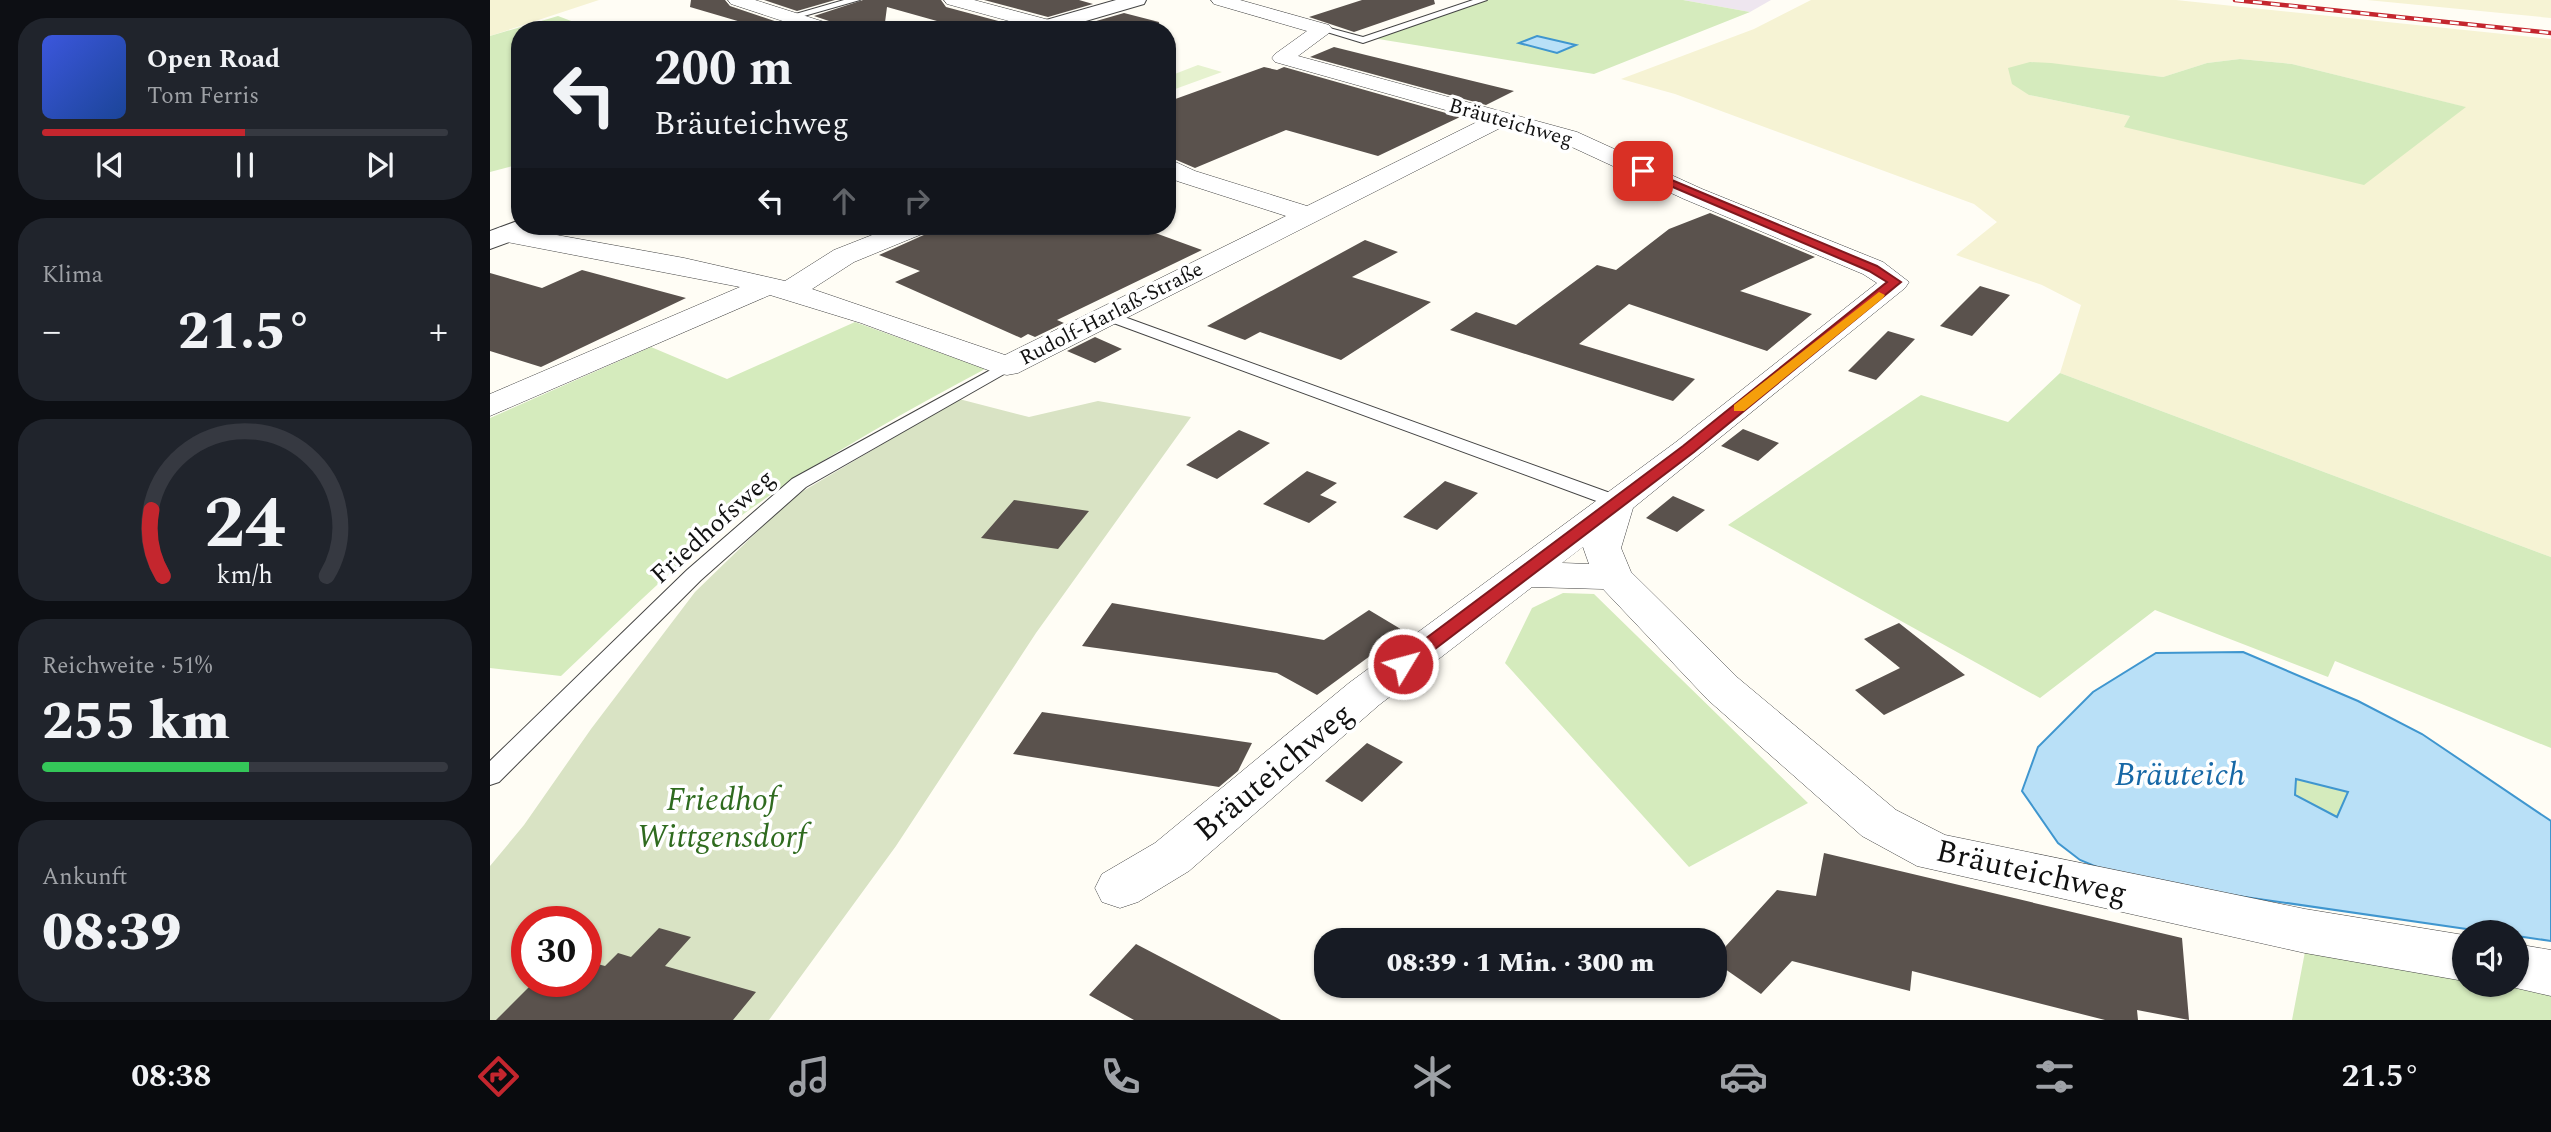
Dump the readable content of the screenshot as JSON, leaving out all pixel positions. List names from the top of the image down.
{
  "streets": {
    "street": ["Bräuteichweg", "Rudolf-Harlaß-Straße"],
    "lane": ["Friedhofsweg"]
  },
  "crossings": [
    ["Bräuteichweg", "Rudolf-Harlaß-Straße"],
    ["Rudolf-Harlaß-Straße", "Friedhofsweg"]
  ],
  "water": ["Bräuteich"],
  "parks": ["Friedhof Wittgensdorf"],
  "page": {
    "turn": ["200 m", "Bräuteichweg"],
    "song": ["Open Road", "Tom Ferris"],
    "tile": [
      "Klima",
      ["Reichweite · 51%", "255 km"],
      ["Ankunft", "08:39"]
    ],
    "heat": ["−", "21.5°", "+"],
    "limit": "30",
    "trip": "08:39 · 1 Min. · 300 m",
    "tabs": ["08:38", "21.5°"],
    "gauge": ["24", "km/h"]
  }
}
